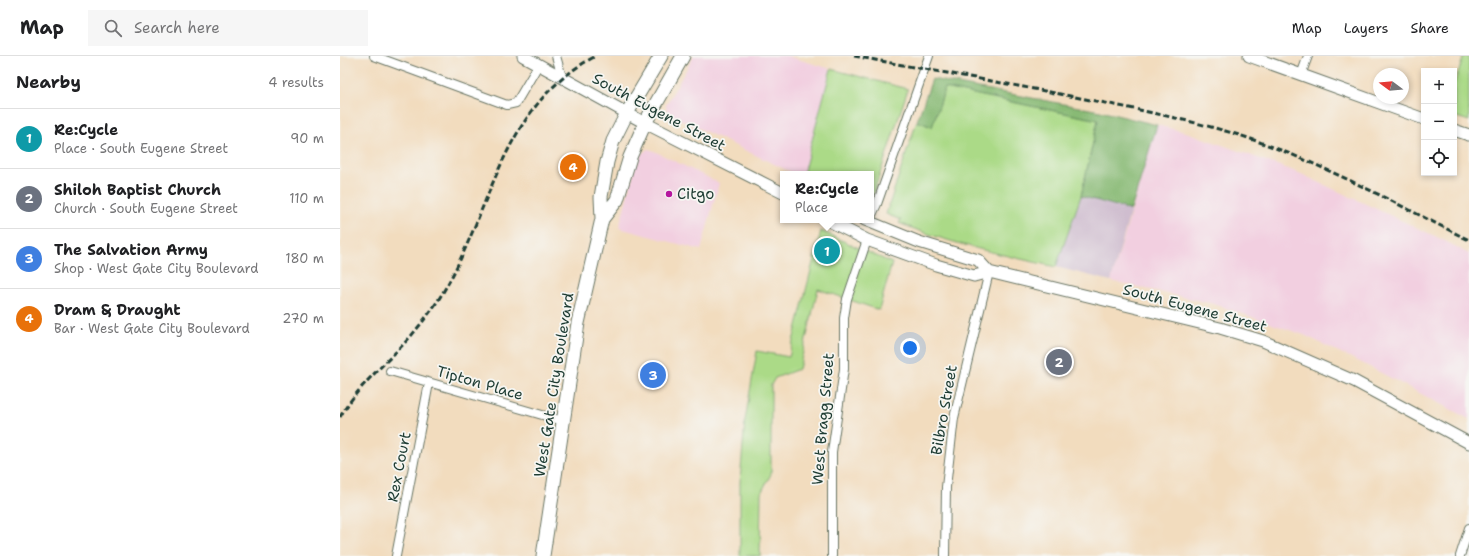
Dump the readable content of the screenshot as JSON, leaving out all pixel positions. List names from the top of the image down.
{
  "streets": {
    "main road": ["South Eugene Street", "West Gate City Boulevard"],
    "street": [
      "Tipton Place",
      "Bilbro Street",
      "West Bragg Street",
      "Rex Court"
    ]
  },
  "crossings": [
    ["South Eugene Street", "West Gate City Boulevard"],
    ["South Eugene Street", "Bilbro Street"],
    ["South Eugene Street", "West Bragg Street"],
    ["Tipton Place", "West Gate City Boulevard"],
    ["Tipton Place", "Rex Court"]
  ],
  "places": ["Citgo"],
  "north": "left",
  "page": {
    "header": "Map",
    "search": "Search here",
    "nav": ["Map", "Layers", "Share"],
    "heading": ["Nearby", "4 results"],
    "map_buttons": ["+", "−"],
    "list": [
      {
        "mark": "1",
        "name": "Re:Cycle",
        "note": "Place · South Eugene Street",
        "value": "90 m"
      },
      {
        "mark": "2",
        "name": "Shiloh Baptist Church",
        "note": "Church · South Eugene Street",
        "value": "110 m"
      },
      {
        "mark": "3",
        "name": "The Salvation Army",
        "note": "Shop · West Gate City Boulevard",
        "value": "180 m"
      },
      {
        "mark": "4",
        "name": "Dram & Draught",
        "note": "Bar · West Gate City Boulevard",
        "value": "270 m"
      }
    ],
    "pins": [
      "4",
      "1",
      "2",
      "3"
    ],
    "popup": ["Re:Cycle", "Place"]
  }
}
